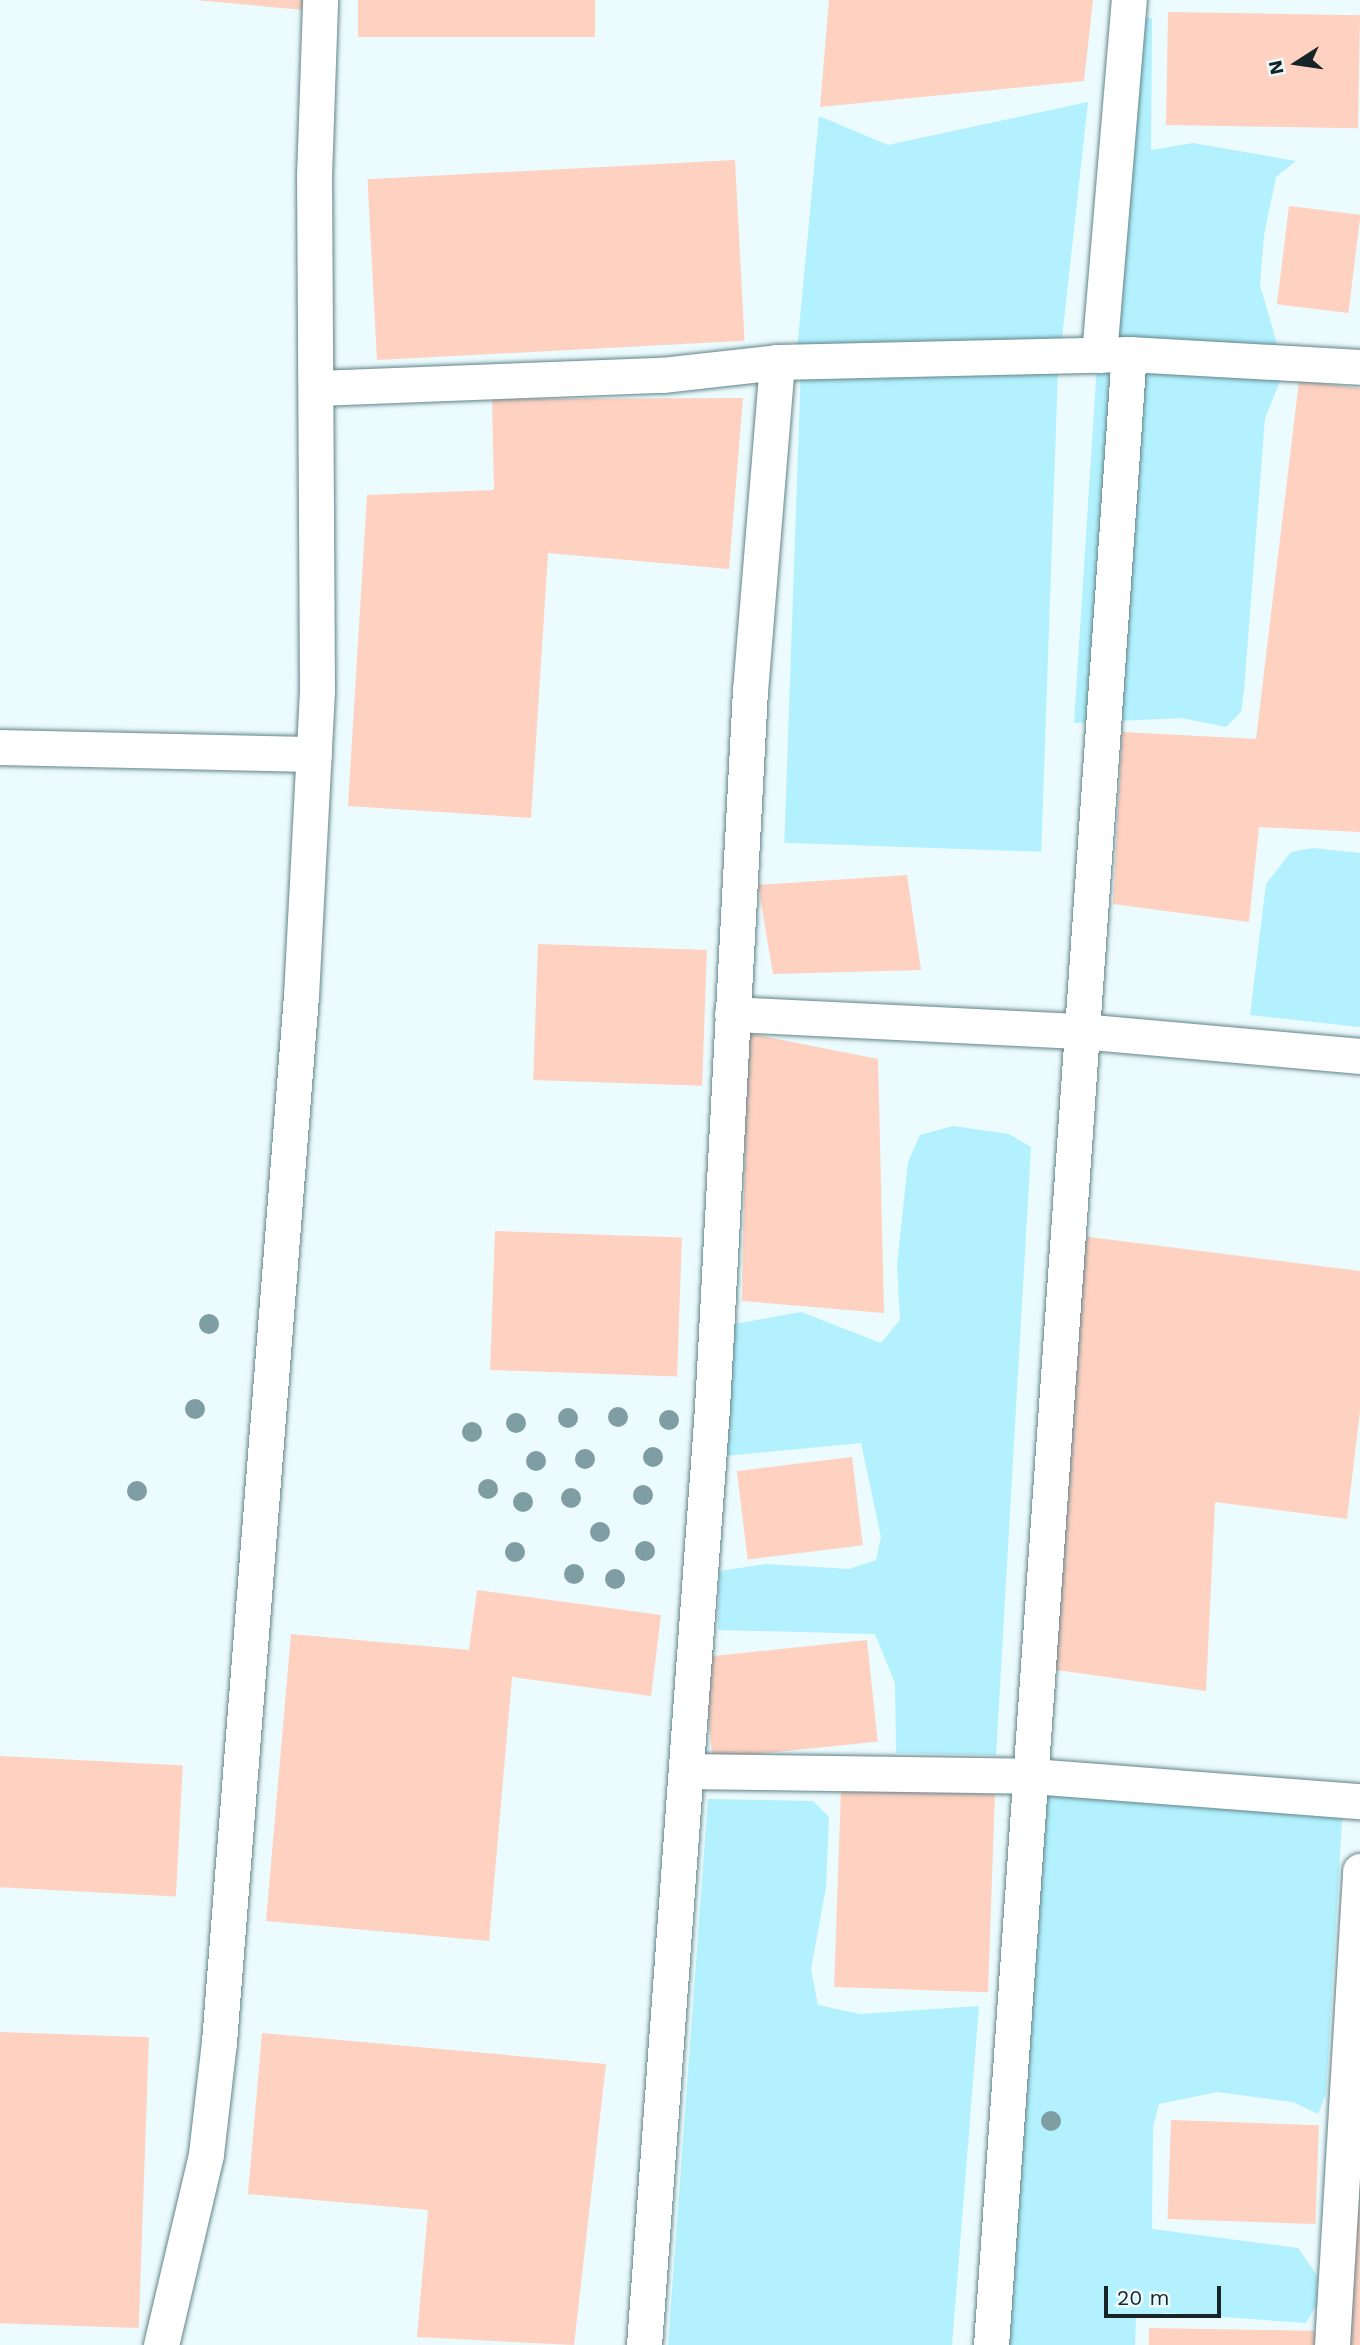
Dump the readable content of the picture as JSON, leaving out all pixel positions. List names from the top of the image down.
{
  "scale_bar": "20 m",
  "north": "left"
}
